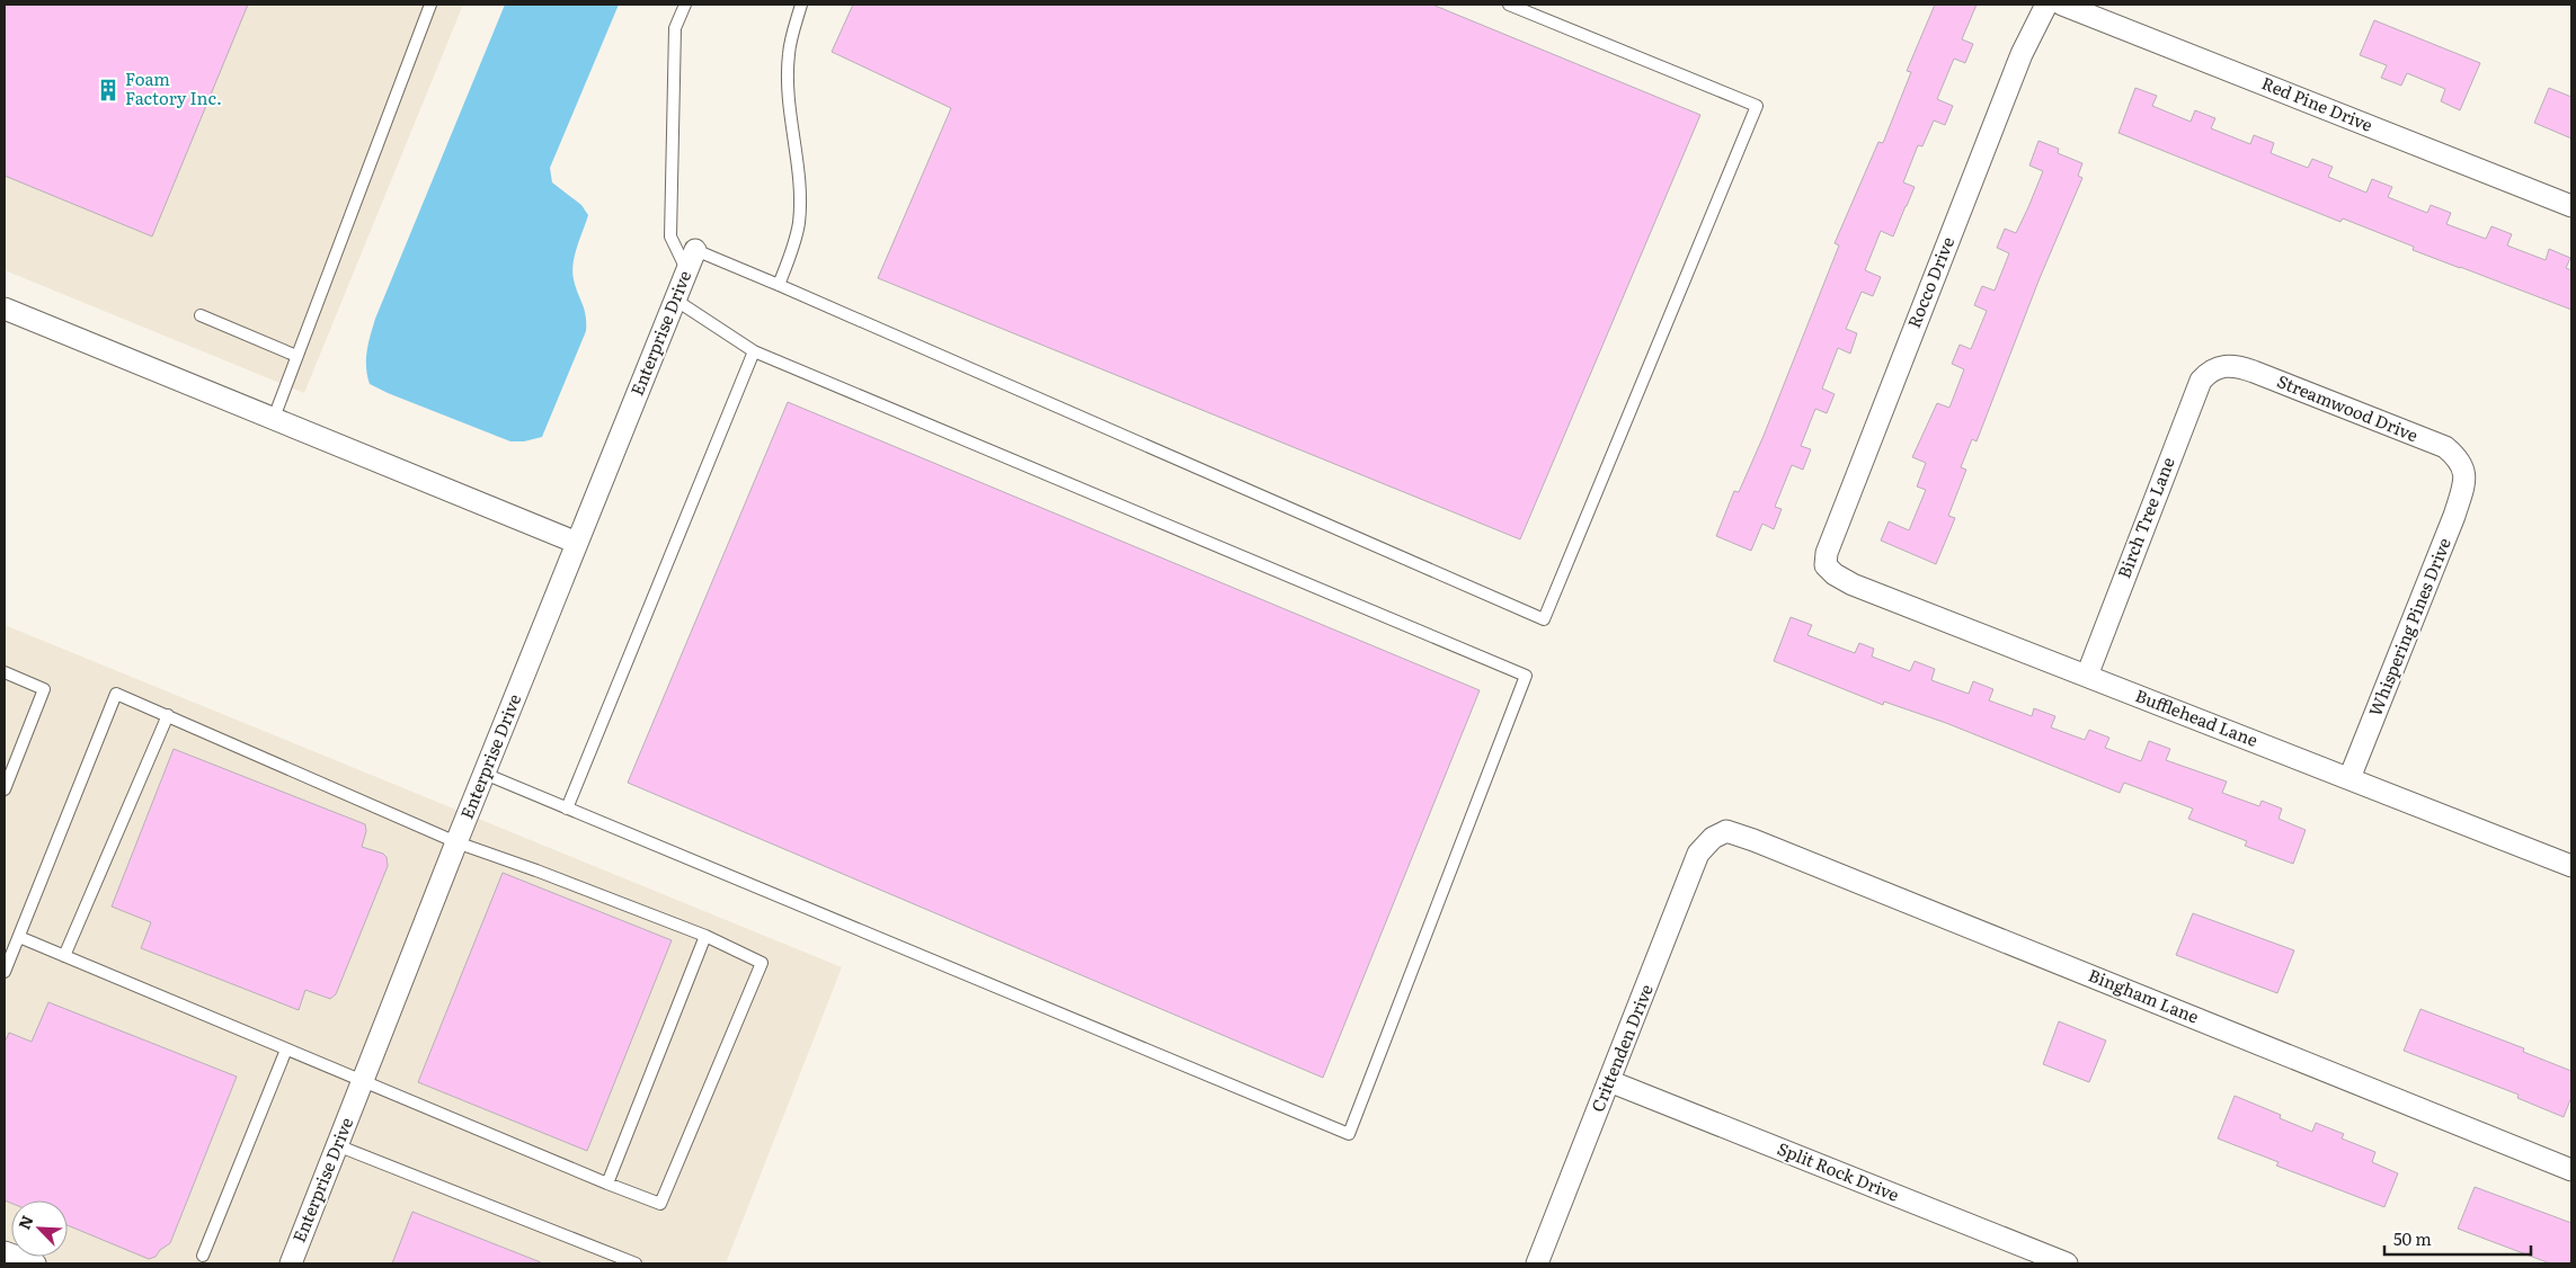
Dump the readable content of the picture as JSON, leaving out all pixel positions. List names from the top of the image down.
{
  "streets": {
    "street": [
      "Red Pine Drive",
      "Rocco Drive",
      "Enterprise Drive",
      "Streamwood Drive",
      "Birch Tree Lane",
      "Whispering Pines Drive",
      "Bufflehead Lane",
      "Bingham Lane",
      "Crittenden Drive",
      "Split Rock Drive"
    ]
  },
  "crossings": [
    ["Rocco Drive", "Bufflehead Lane"],
    ["Streamwood Drive", "Birch Tree Lane"],
    ["Streamwood Drive", "Whispering Pines Drive"],
    ["Birch Tree Lane", "Bufflehead Lane"],
    ["Whispering Pines Drive", "Bufflehead Lane"],
    ["Bingham Lane", "Crittenden Drive"],
    ["Crittenden Drive", "Split Rock Drive"]
  ],
  "places": {
    "building": ["Foam Factory Inc."]
  },
  "scale_bar": "50 m",
  "north": "top left"
}
